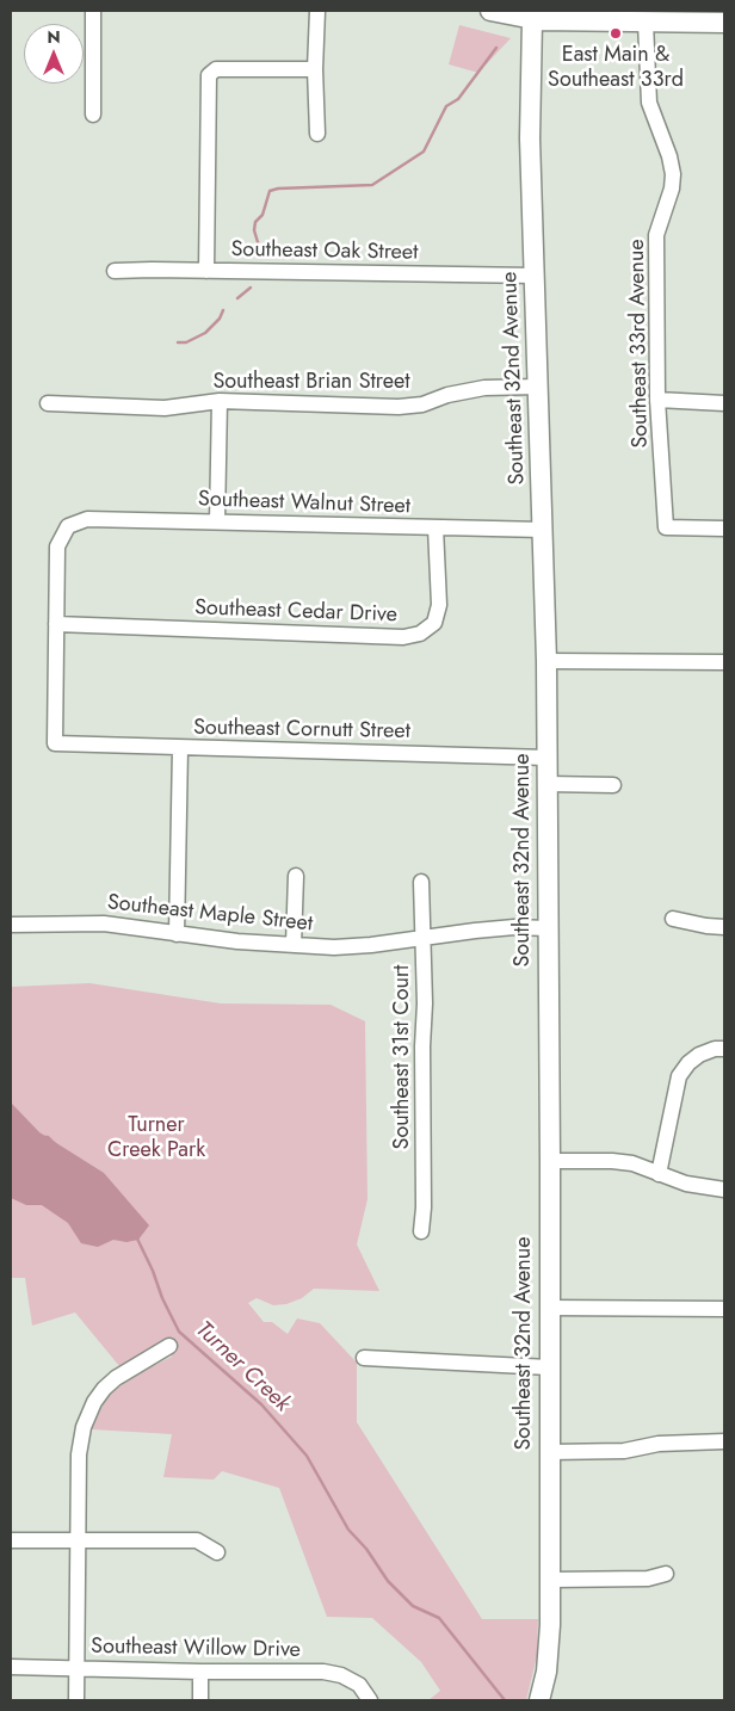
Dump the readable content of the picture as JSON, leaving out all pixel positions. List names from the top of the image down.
{
  "streets": {
    "main road": ["Southeast 32nd Avenue"],
    "street": [
      "Southeast Oak Street",
      "Southeast 33rd Avenue",
      "Southeast Brian Street",
      "Southeast Walnut Street",
      "Southeast Cedar Drive",
      "Southeast Cornutt Street",
      "Southeast Maple Street",
      "Southeast 31st Court",
      "Southeast Willow Drive"
    ]
  },
  "crossings": [
    ["Southeast Oak Street", "Southeast 32nd Avenue"],
    ["Southeast 32nd Avenue", "Southeast Brian Street"],
    ["Southeast 32nd Avenue", "Southeast Walnut Street"],
    ["Southeast 32nd Avenue", "Southeast Cornutt Street"],
    ["Southeast 32nd Avenue", "Southeast Maple Street"],
    ["Southeast Walnut Street", "Southeast Cedar Drive"],
    ["Southeast Walnut Street", "Southeast Cornutt Street"],
    ["Southeast Cedar Drive", "Southeast Cornutt Street"],
    ["Southeast Maple Street", "Southeast 31st Court"]
  ],
  "water": ["Turner Creek"],
  "parks": ["Turner Creek Park"],
  "places": ["East Main & Southeast 33rd"],
  "north": "top"
}
